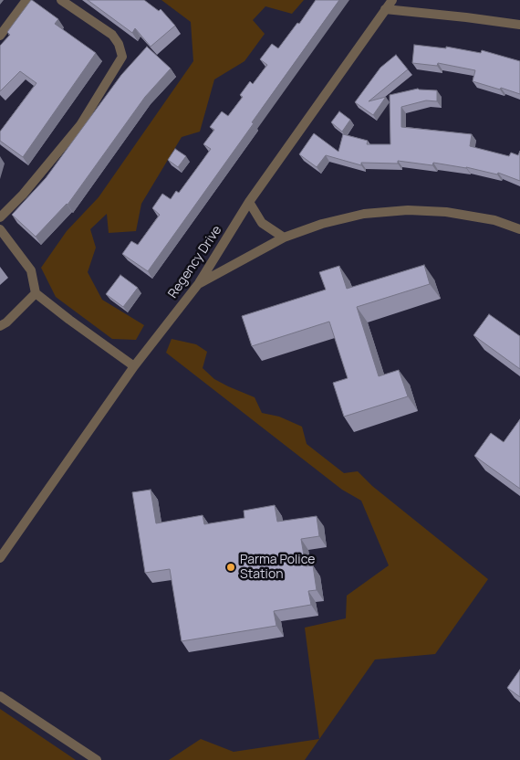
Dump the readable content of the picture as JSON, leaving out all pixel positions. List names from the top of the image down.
{
  "streets": {
    "street": ["Regency Drive"]
  },
  "places": ["Parma Police Station"]
}
